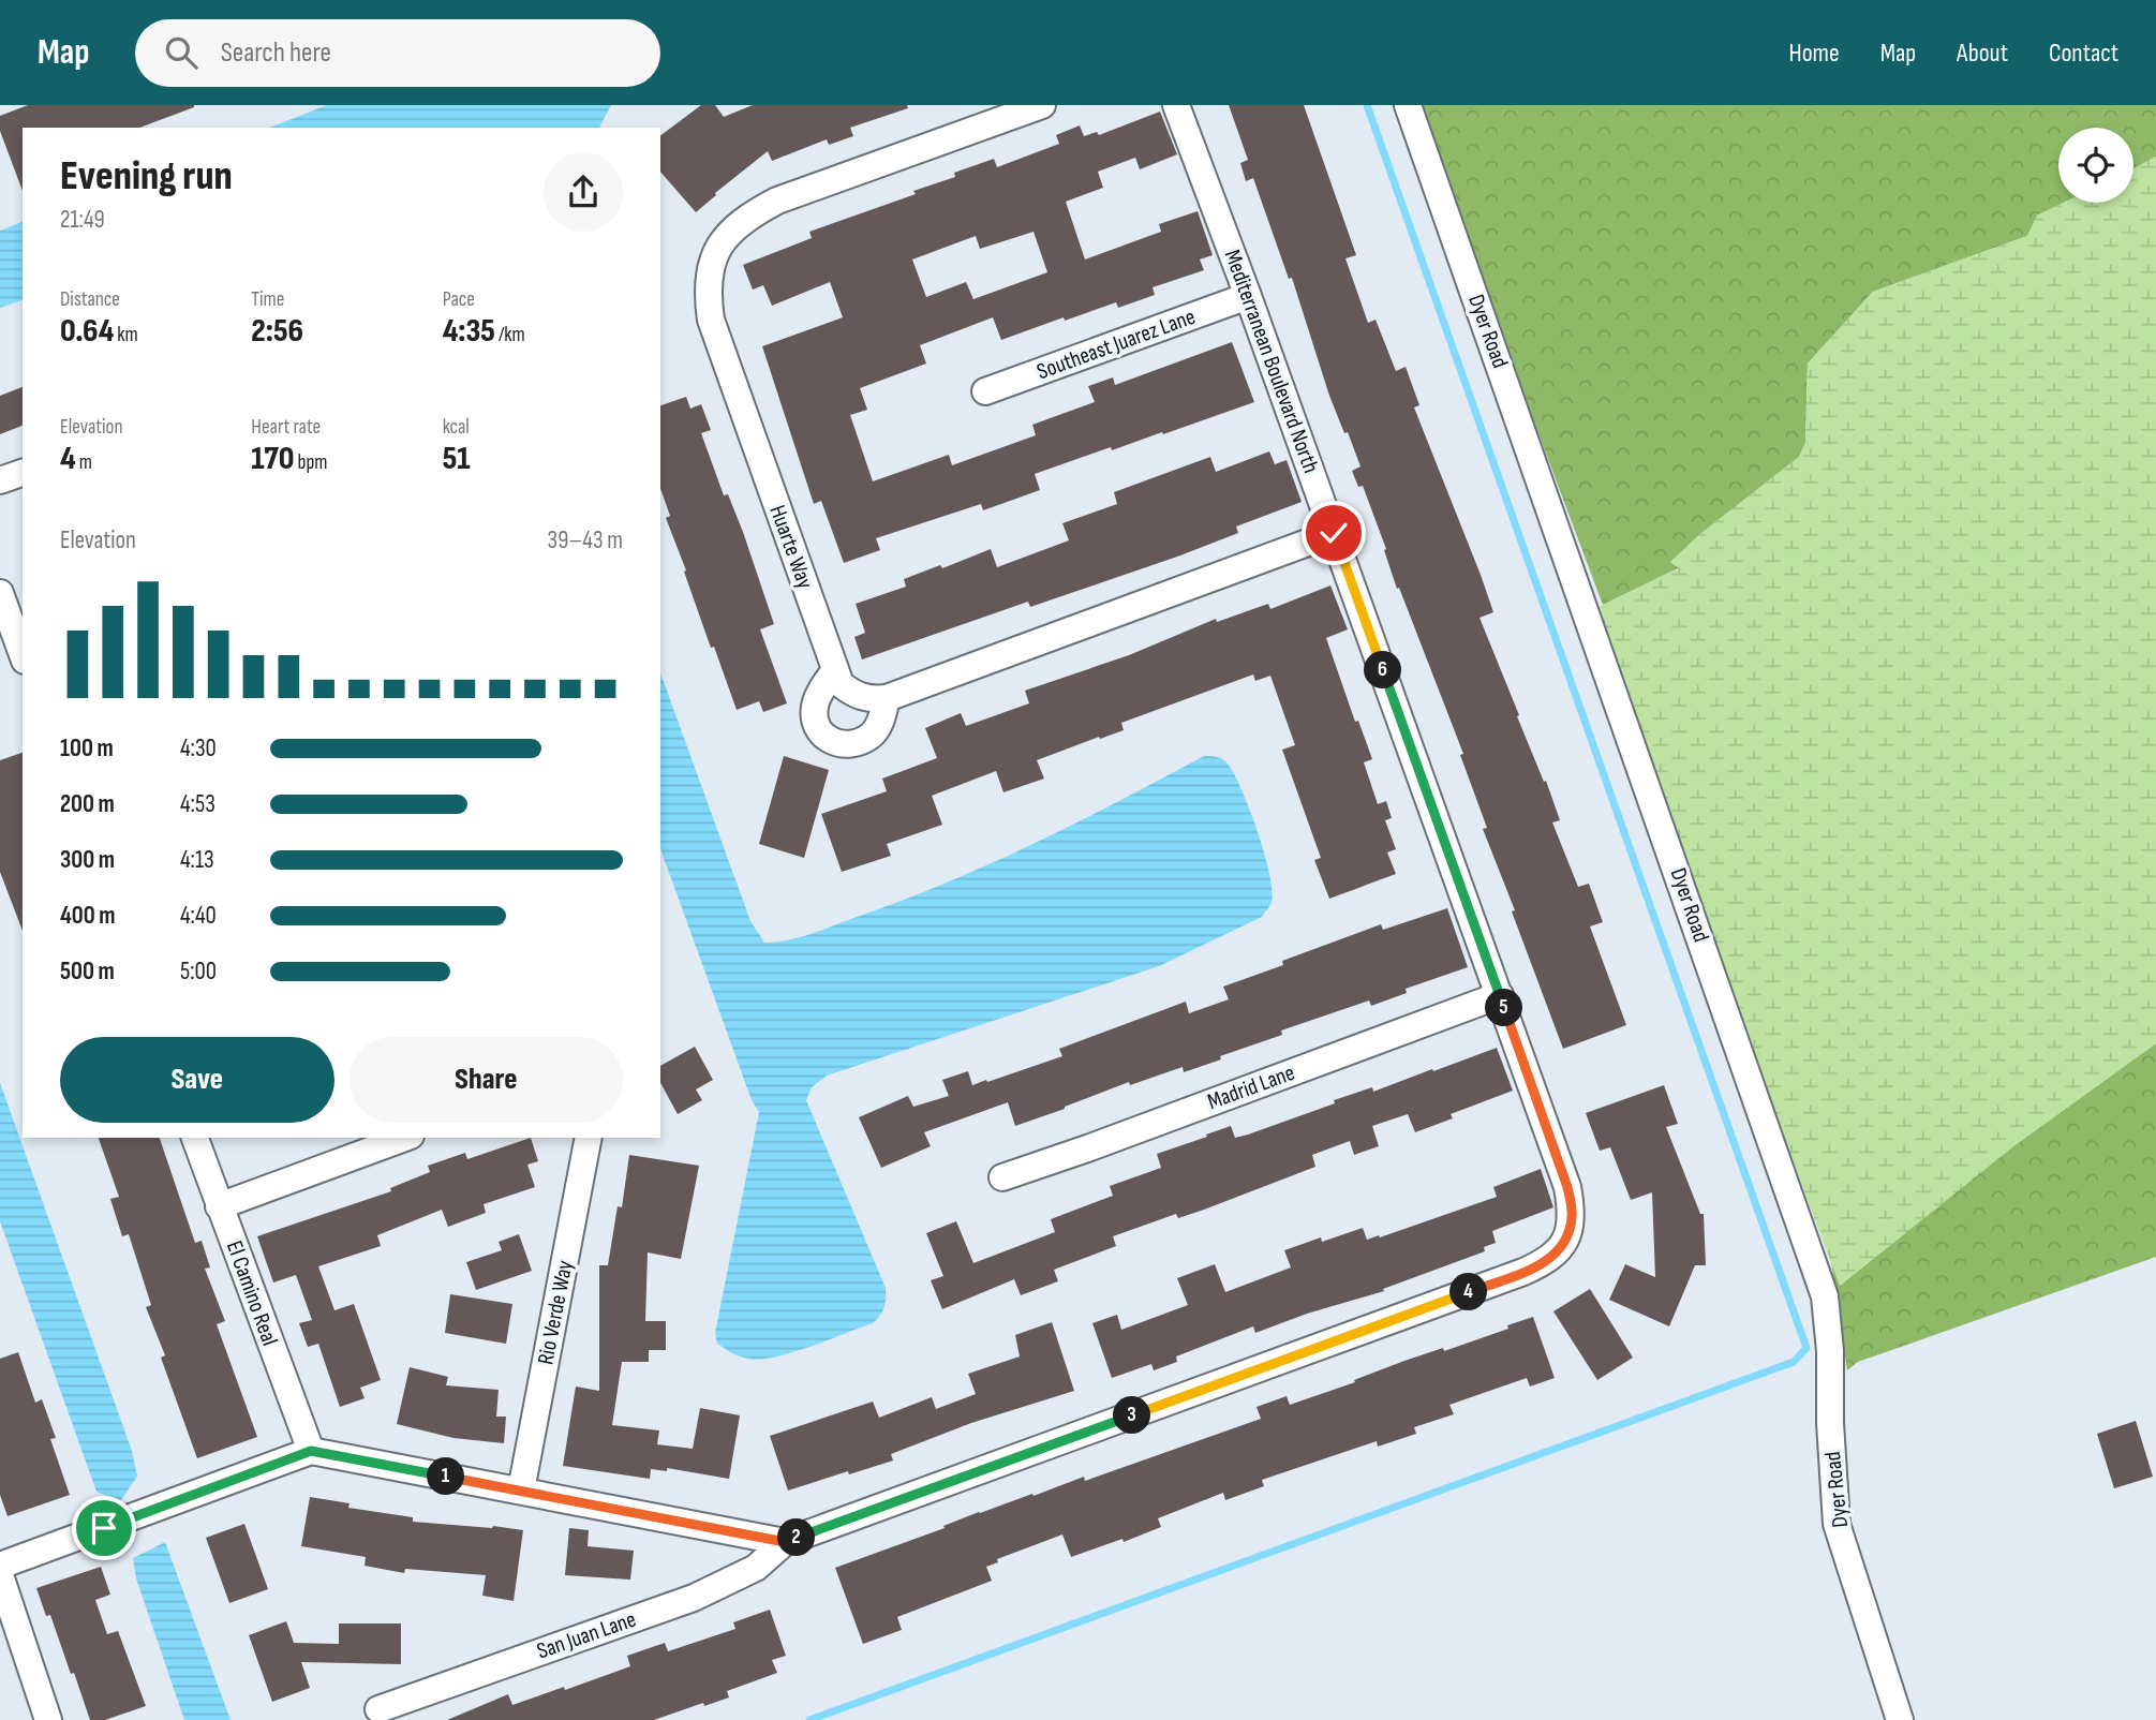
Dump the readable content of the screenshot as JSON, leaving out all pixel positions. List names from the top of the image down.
{
  "streets": {
    "street": [
      "Dyer Road",
      "Southeast Juarez Lane",
      "Mediterranean Boulevard North",
      "Huarte Way",
      "Madrid Lane",
      "El Camino Real",
      "Rio Verde Way",
      "San Juan Lane"
    ]
  },
  "crossings": [
    ["Southeast Juarez Lane", "Mediterranean Boulevard North"],
    ["Mediterranean Boulevard North", "Huarte Way"],
    ["Mediterranean Boulevard North", "Madrid Lane"],
    ["Mediterranean Boulevard North", "San Juan Lane"]
  ],
  "page": {
    "header": "Map",
    "search": "Search here",
    "nav": [
      "Home",
      "Map",
      "About",
      "Contact"
    ],
    "heading": ["Evening run", "21:49"],
    "stats": [
      ["Distance", "0.64 km"],
      ["Time", "2:56"],
      ["Pace", "4:35 /km"],
      ["Elevation", "4 m"],
      ["Heart rate", "170 bpm"],
      ["kcal", "51"]
    ],
    "chart": ["Elevation", "39–43 m"],
    "pins": [
      "6",
      "5",
      "4",
      "3",
      "1",
      "2"
    ],
    "list": [
      {
        "name": "100 m",
        "note": "4:30"
      },
      {
        "name": "200 m",
        "note": "4:53"
      },
      {
        "name": "300 m",
        "note": "4:13"
      },
      {
        "name": "400 m",
        "note": "4:40"
      },
      {
        "name": "500 m",
        "note": "5:00"
      }
    ],
    "buttons": ["Save", "Share"]
  }
}
